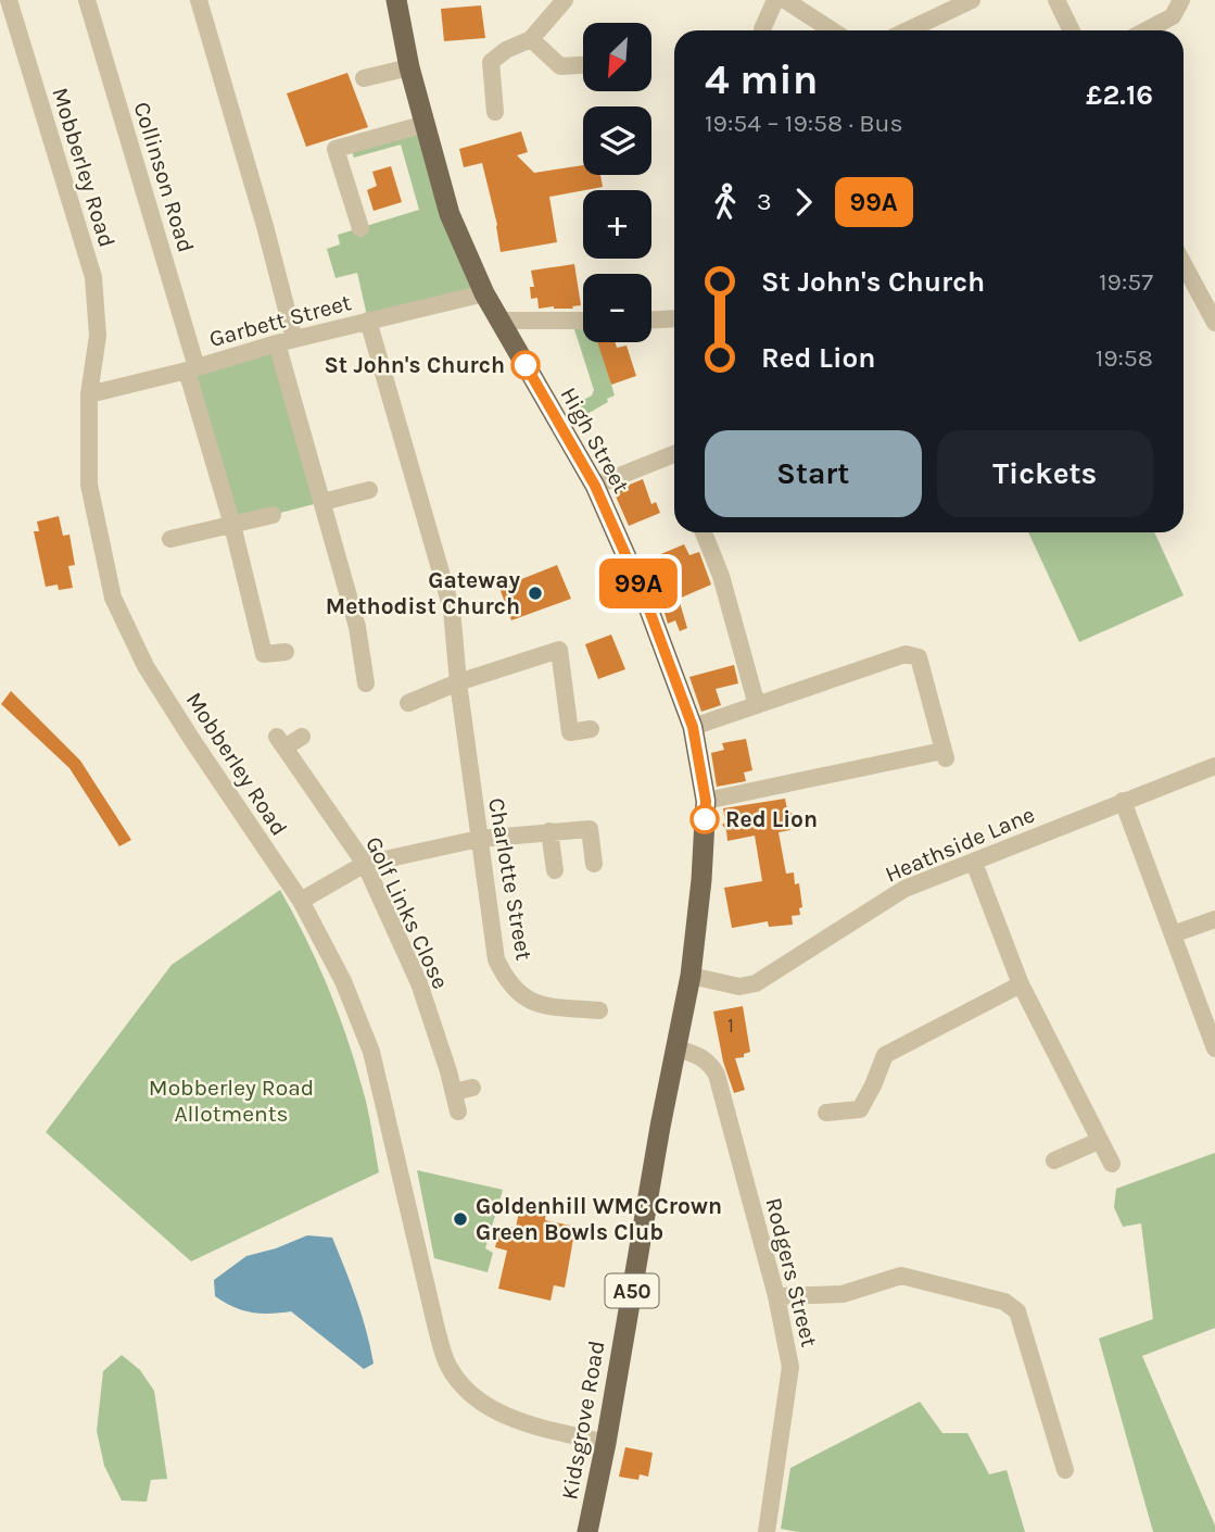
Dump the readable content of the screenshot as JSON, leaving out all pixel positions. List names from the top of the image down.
{
  "streets": {
    "main road": ["High Street", "A50", "Kidsgrove Road"],
    "street": [
      "Mobberley Road",
      "Collinson Road",
      "Garbett Street",
      "Heathside Lane",
      "Charlotte Street",
      "Golf Links Close",
      "Rodgers Street"
    ]
  },
  "crossings": [
    ["Mobberley Road", "Garbett Street"],
    ["Mobberley Road", "Kidsgrove Road"],
    ["Collinson Road", "Garbett Street"],
    ["Garbett Street", "High Street"],
    ["Garbett Street", "Charlotte Street"],
    ["High Street", "Heathside Lane"],
    ["High Street", "Rodgers Street"],
    ["High Street", "Kidsgrove Road"],
    ["Rodgers Street", "Kidsgrove Road"]
  ],
  "parks": ["Mobberley Road Allotments"],
  "places": [
    "St John's Church",
    "Gateway Methodist Church",
    "Red Lion",
    "Goldenhill WMC Crown Green Bowls Club"
  ],
  "lines": ["bus line 99A"],
  "house_numbers": ["1"],
  "north": "bottom left",
  "page": {
    "on_map": "99A",
    "map_buttons": ["+", "−"],
    "heading": ["4 min", "19:54 – 19:58 · Bus", "£2.16"],
    "legs": ["3", "99A"],
    "list": [
      {
        "name": "St John's Church",
        "value": "19:57"
      },
      {
        "name": "Red Lion",
        "value": "19:58"
      }
    ],
    "buttons": ["Start", "Tickets"]
  }
}
